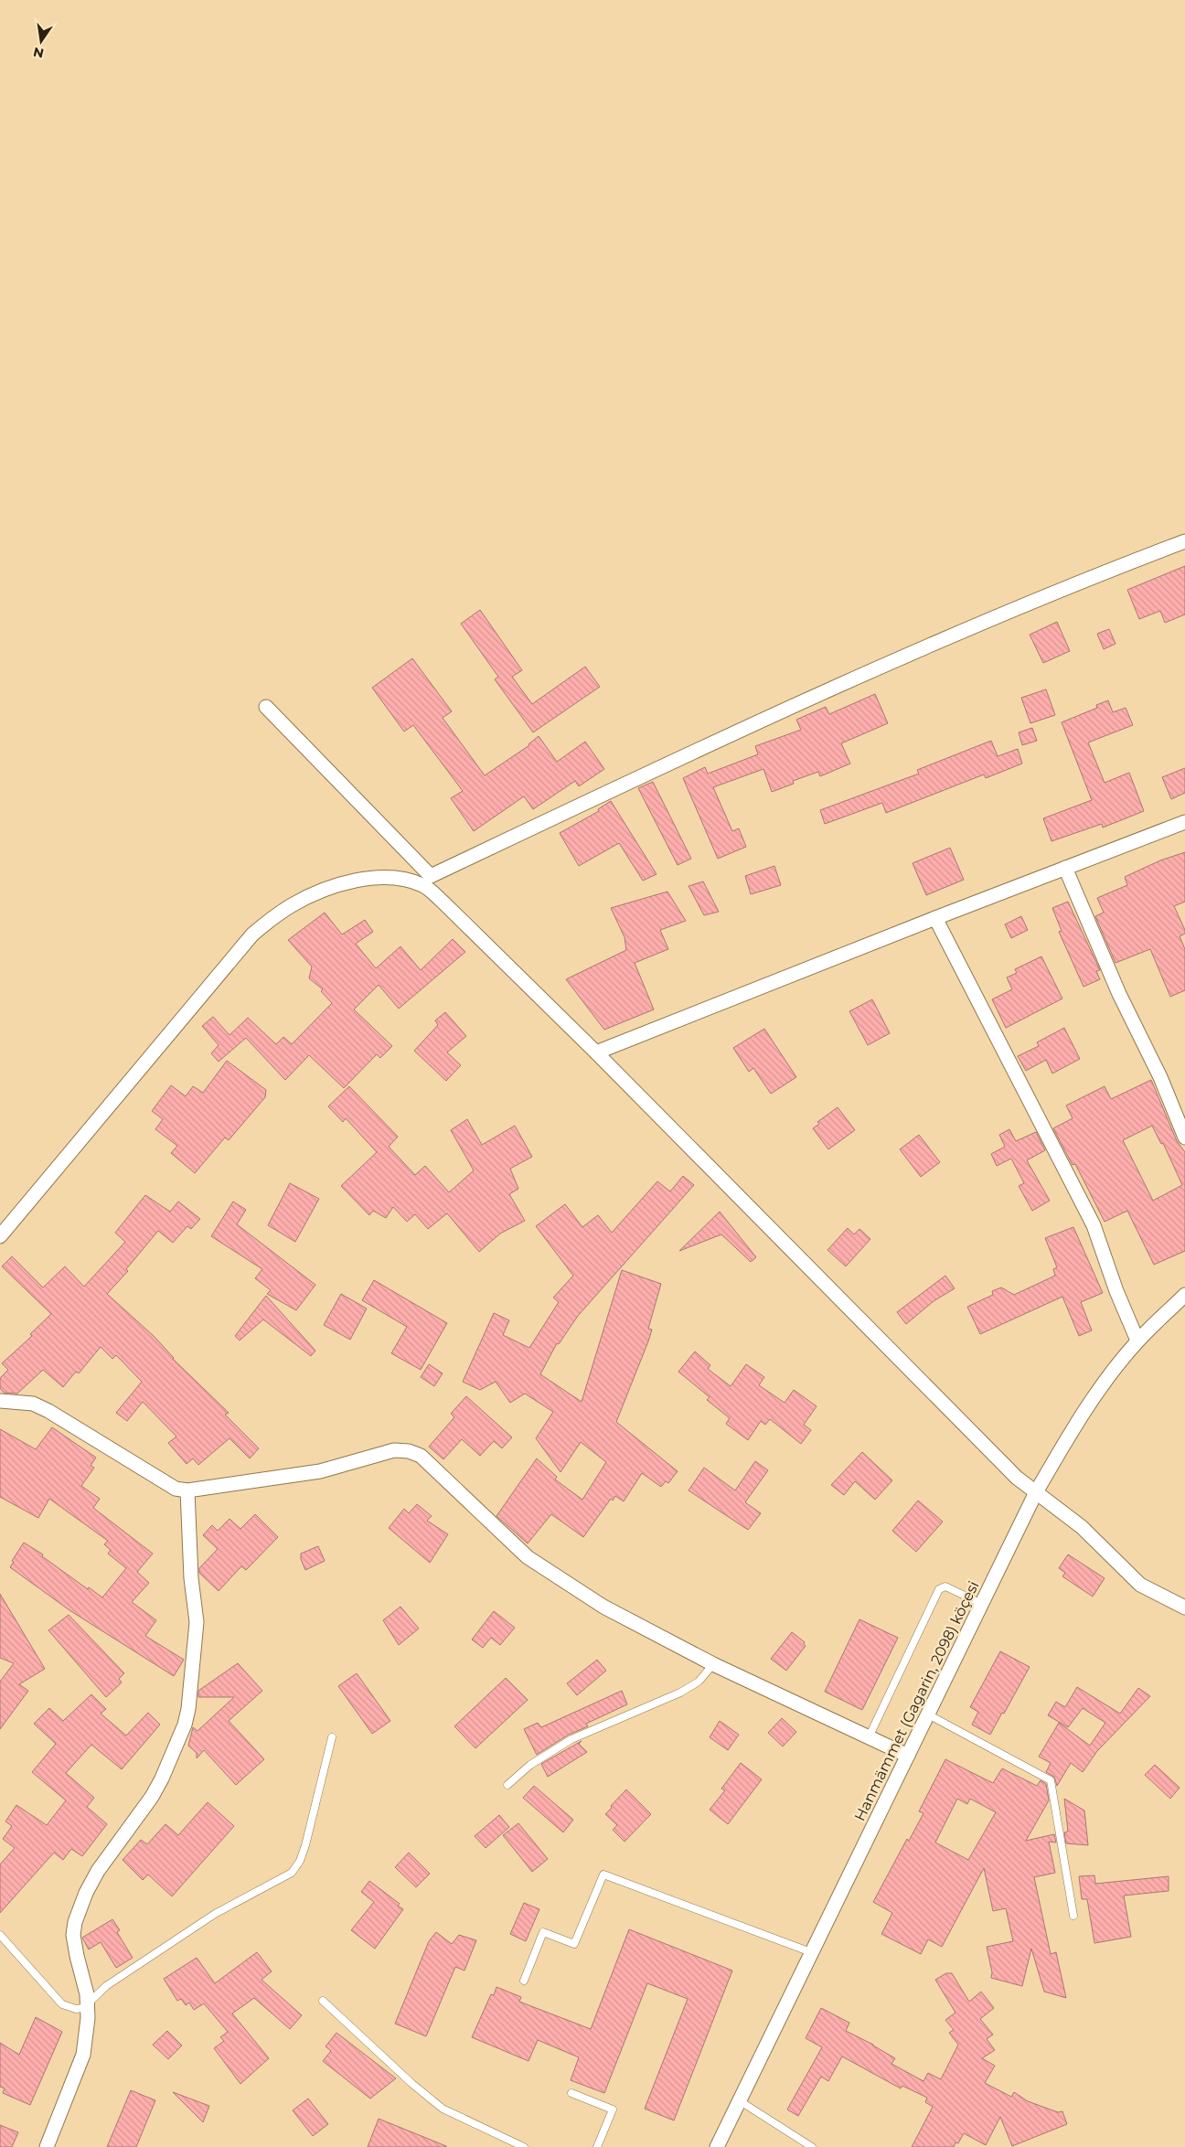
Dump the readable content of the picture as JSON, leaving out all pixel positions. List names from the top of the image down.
{
  "streets": {
    "street": ["Hanmämmet (Gagarin, 2098) köçesi"]
  },
  "north": "bottom"
}
